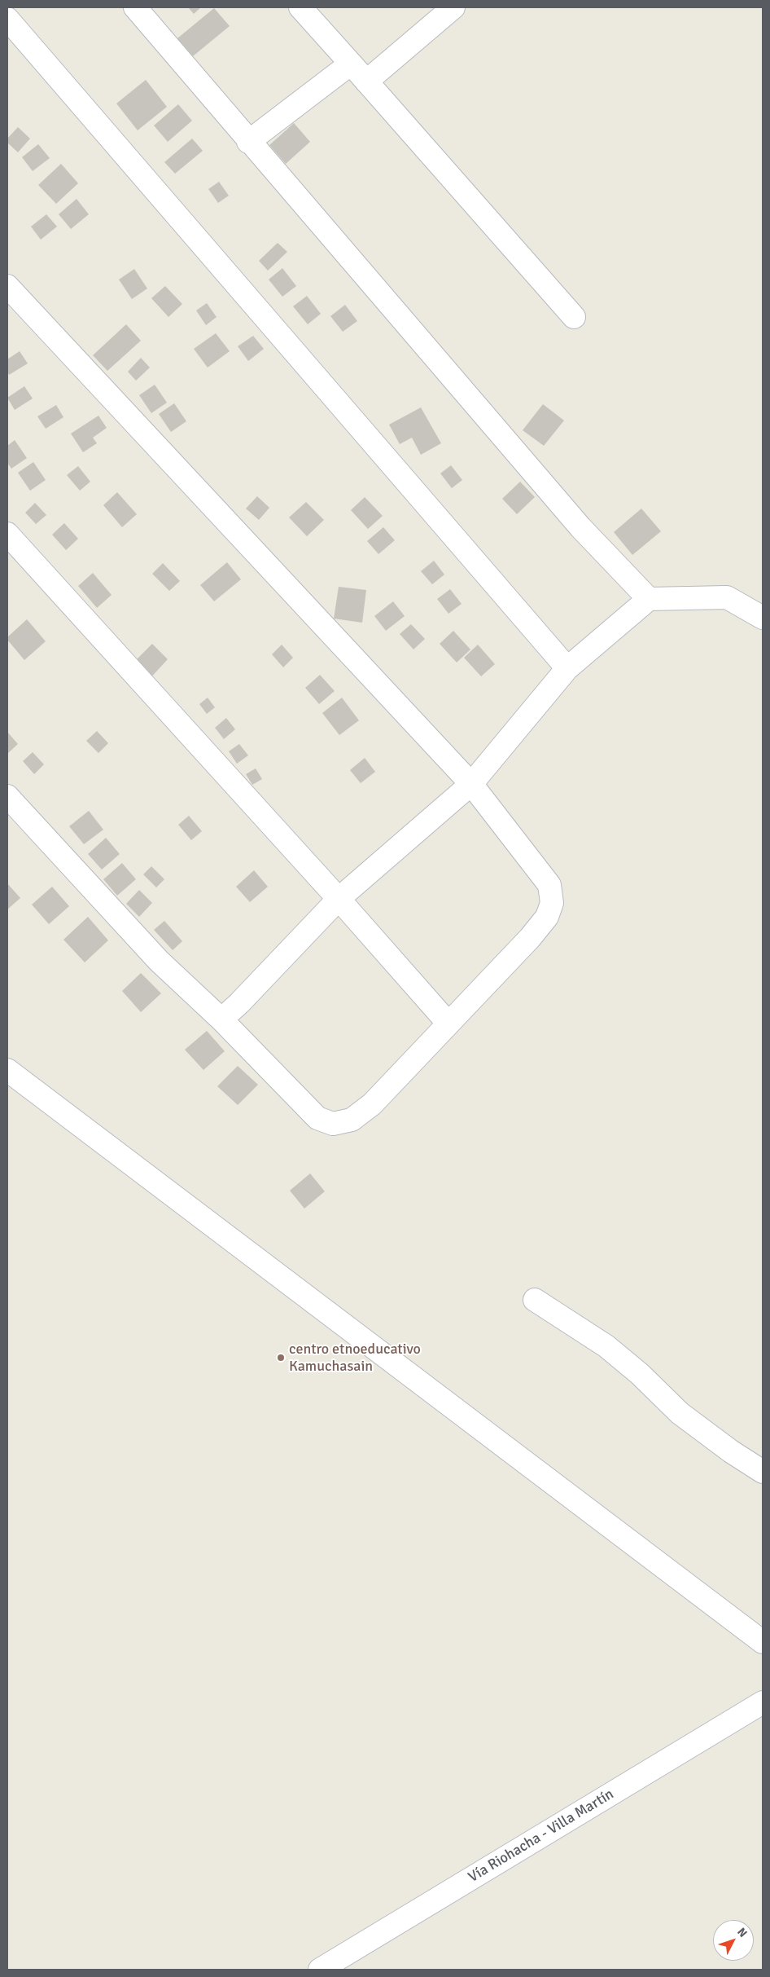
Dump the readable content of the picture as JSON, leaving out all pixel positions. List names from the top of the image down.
{
  "streets": {
    "street": ["Vía Riohacha - Villa Martín"]
  },
  "places": ["centro etnoeducativo Kamuchasain"],
  "north": "top right"
}
